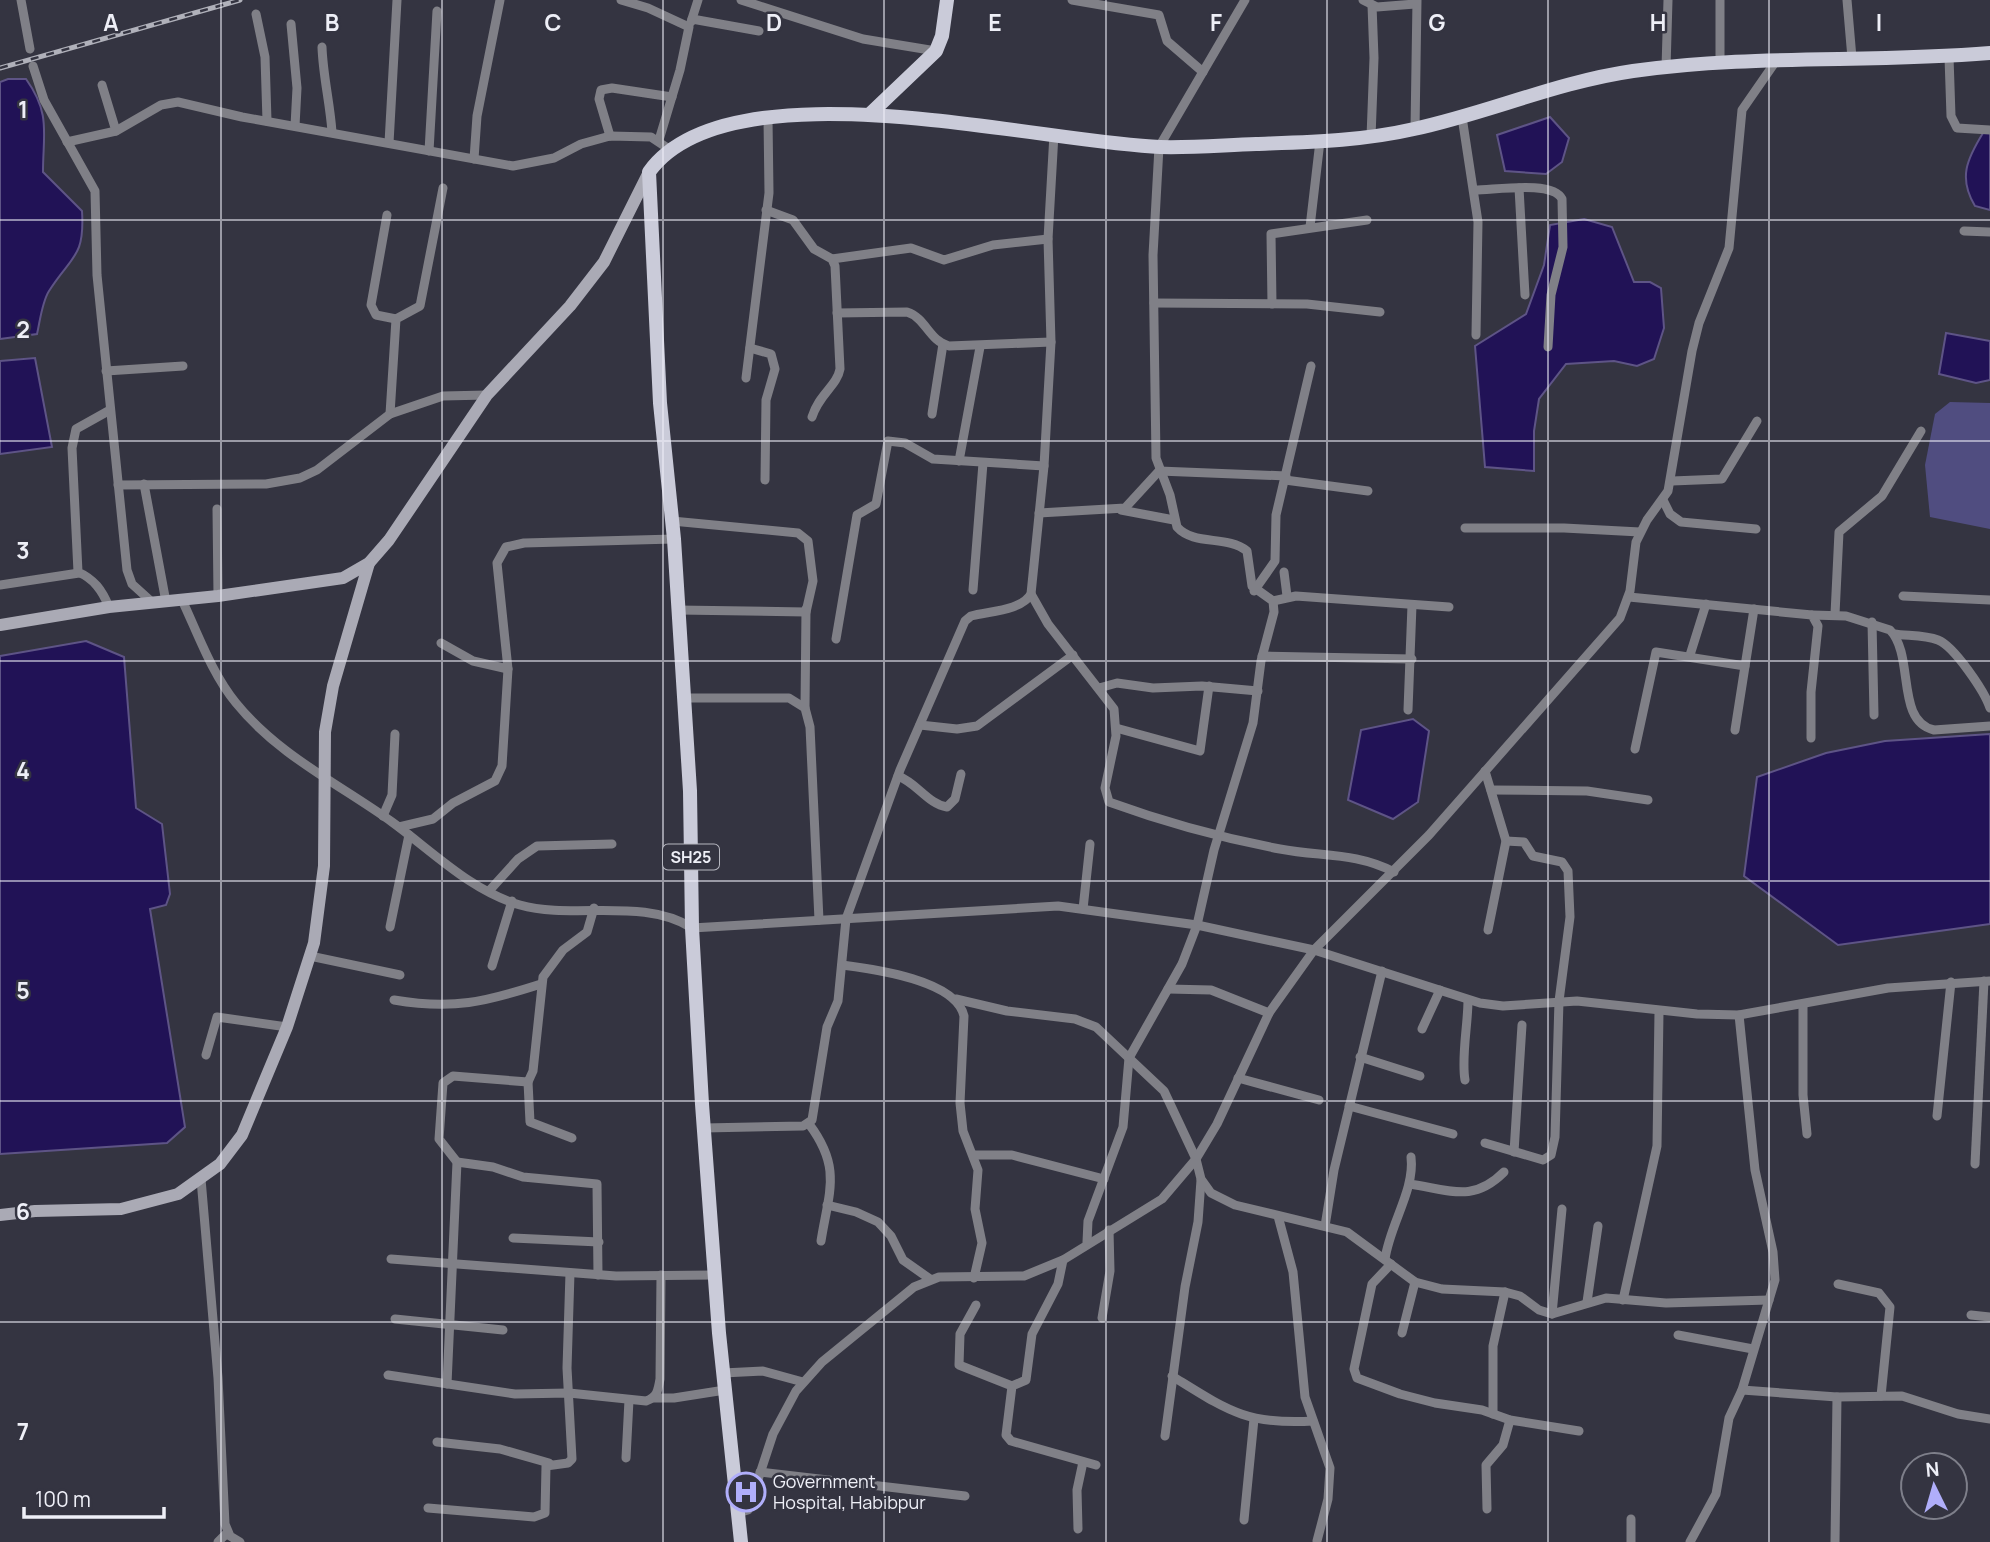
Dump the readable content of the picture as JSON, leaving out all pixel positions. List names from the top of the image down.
{
  "streets": {
    "main road": ["SH25"]
  },
  "places": {
    "hospital": ["Government Hospital, Habibpur"]
  },
  "scale_bar": "100 m",
  "north": "top",
  "grid": {
    "columns": [
      "A",
      "B",
      "C",
      "D",
      "E",
      "F",
      "G",
      "H",
      "I"
    ],
    "rows": [
      "1",
      "2",
      "3",
      "4",
      "5",
      "6",
      "7"
    ]
  }
}
